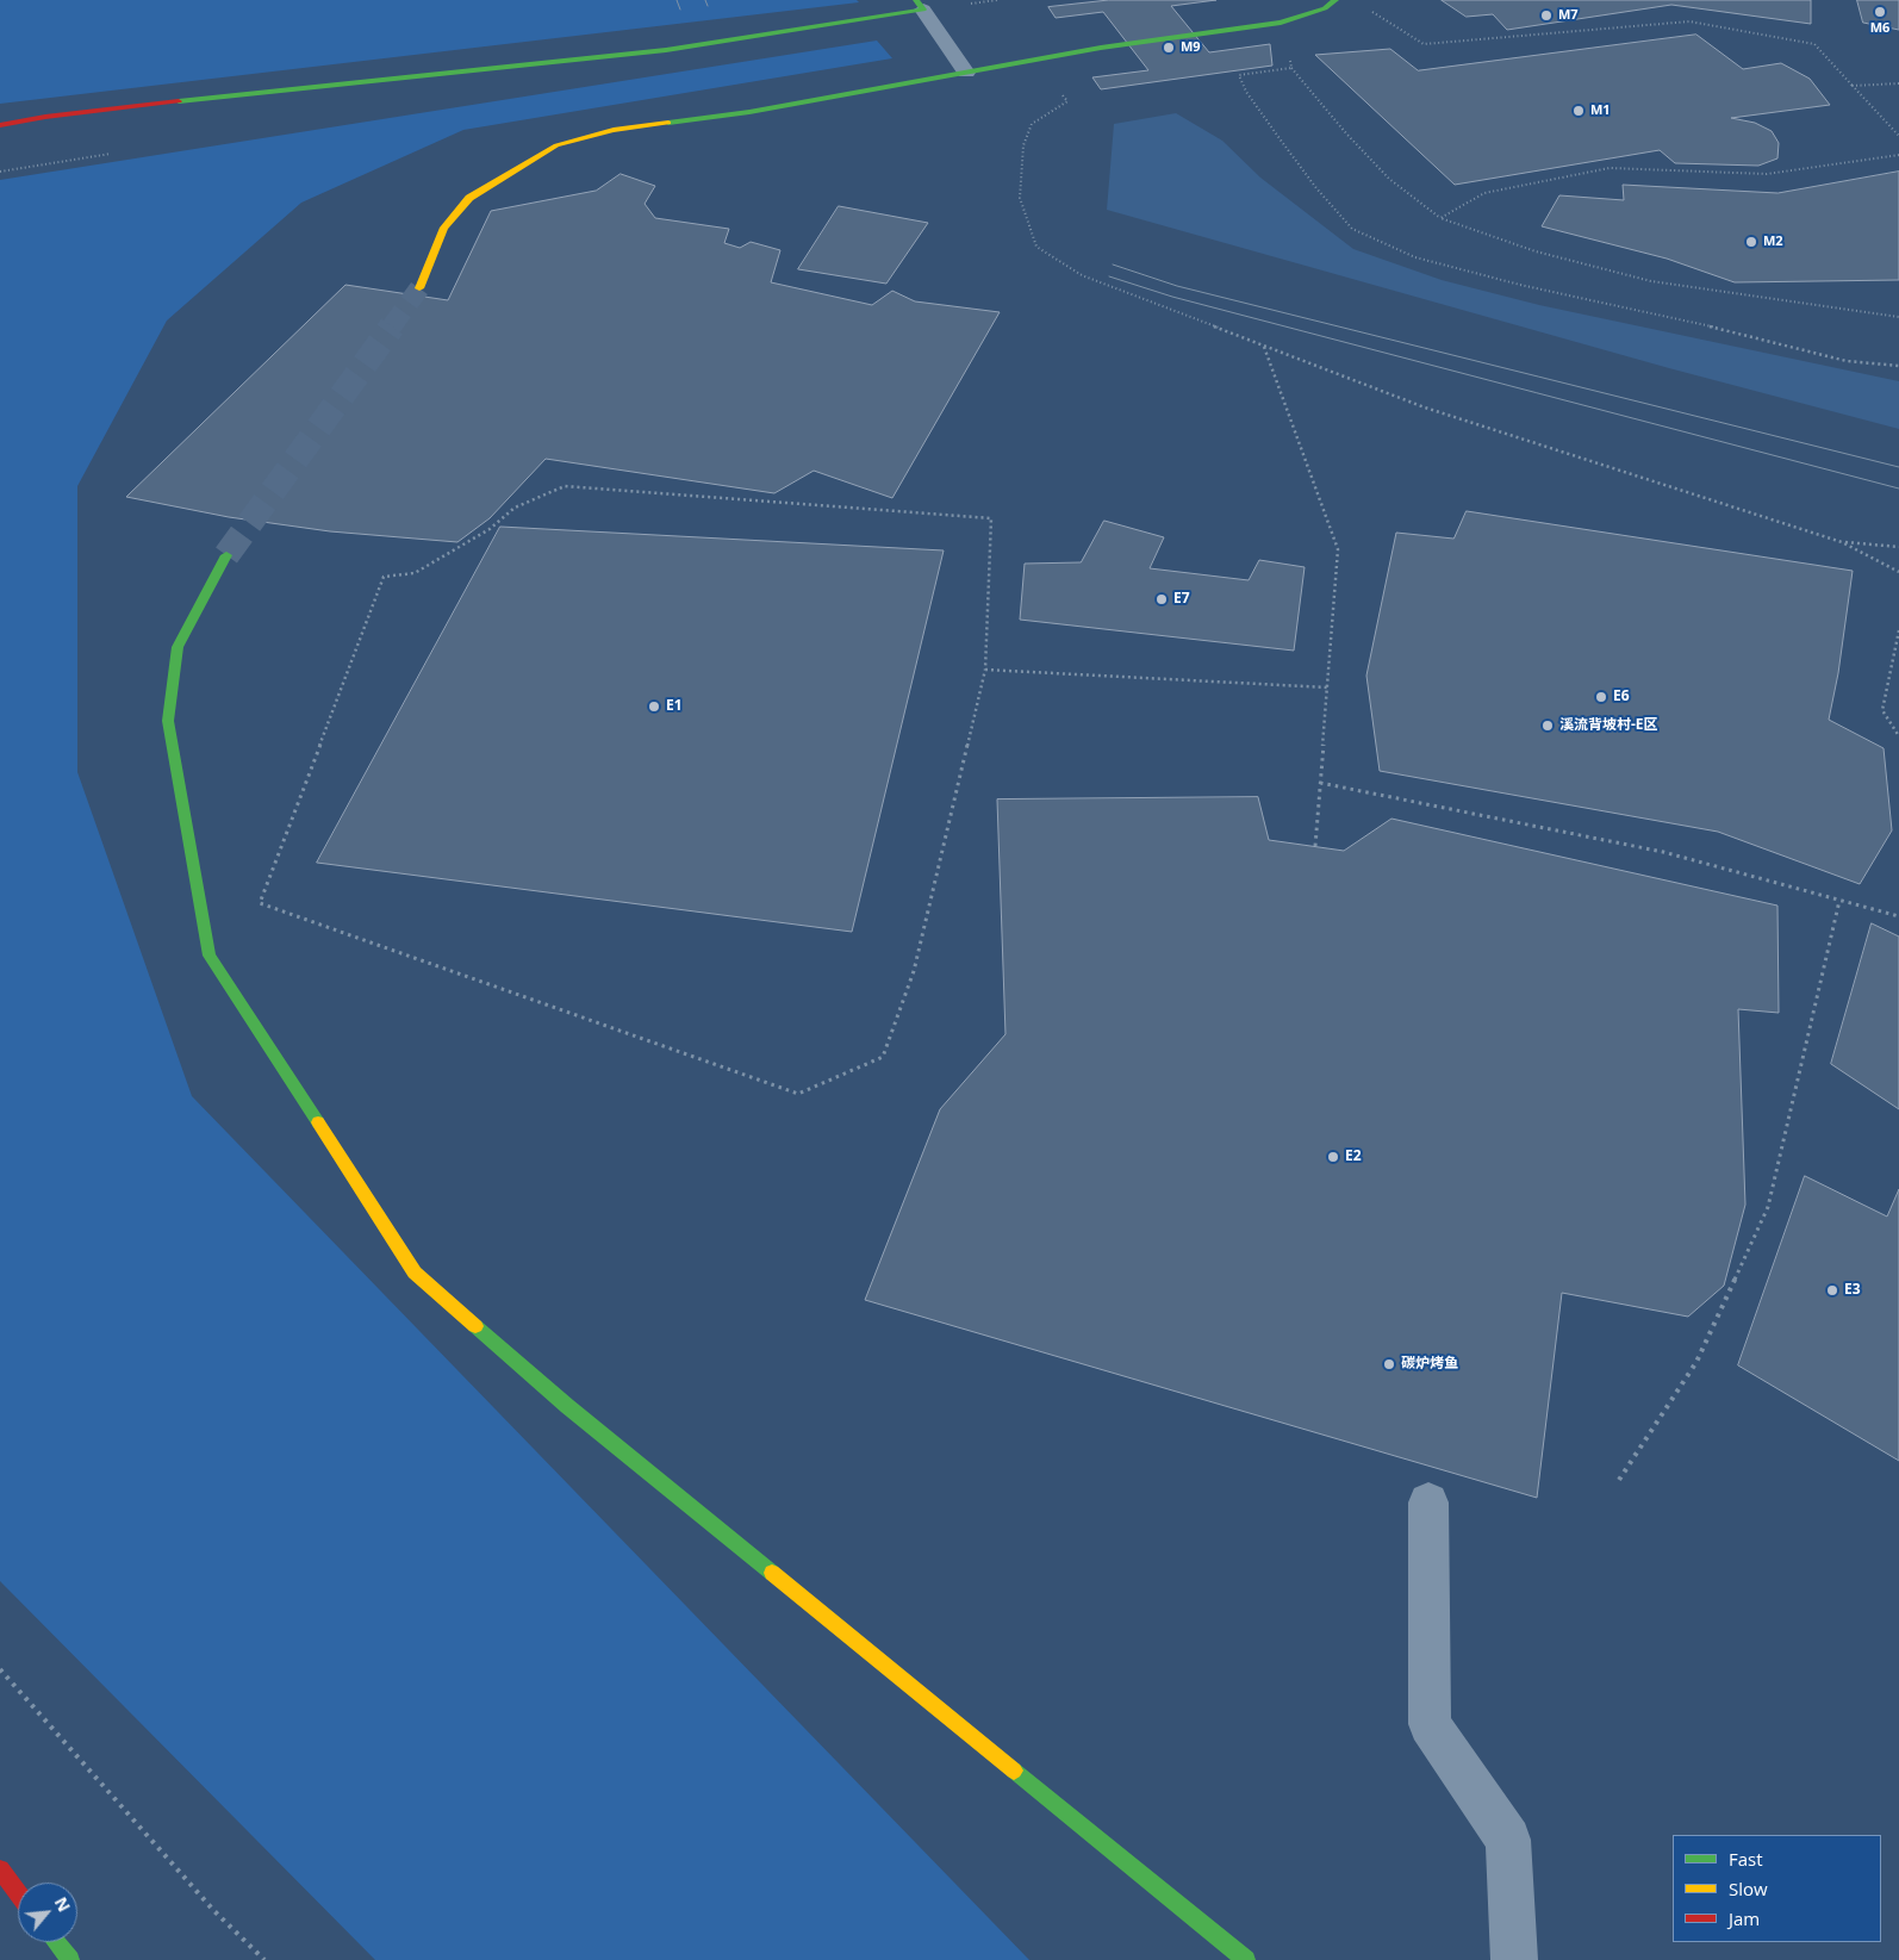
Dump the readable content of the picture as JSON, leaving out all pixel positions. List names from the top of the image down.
{
  "places": [
    "M6",
    "M7",
    "M9",
    "M1",
    "M2",
    "E7",
    "E6",
    "E1",
    "溪流背坡村-E区",
    "E2",
    "E3",
    "碳炉烤鱼"
  ],
  "legend": ["Fast", "Slow", "Jam"],
  "north": "top right"
}
